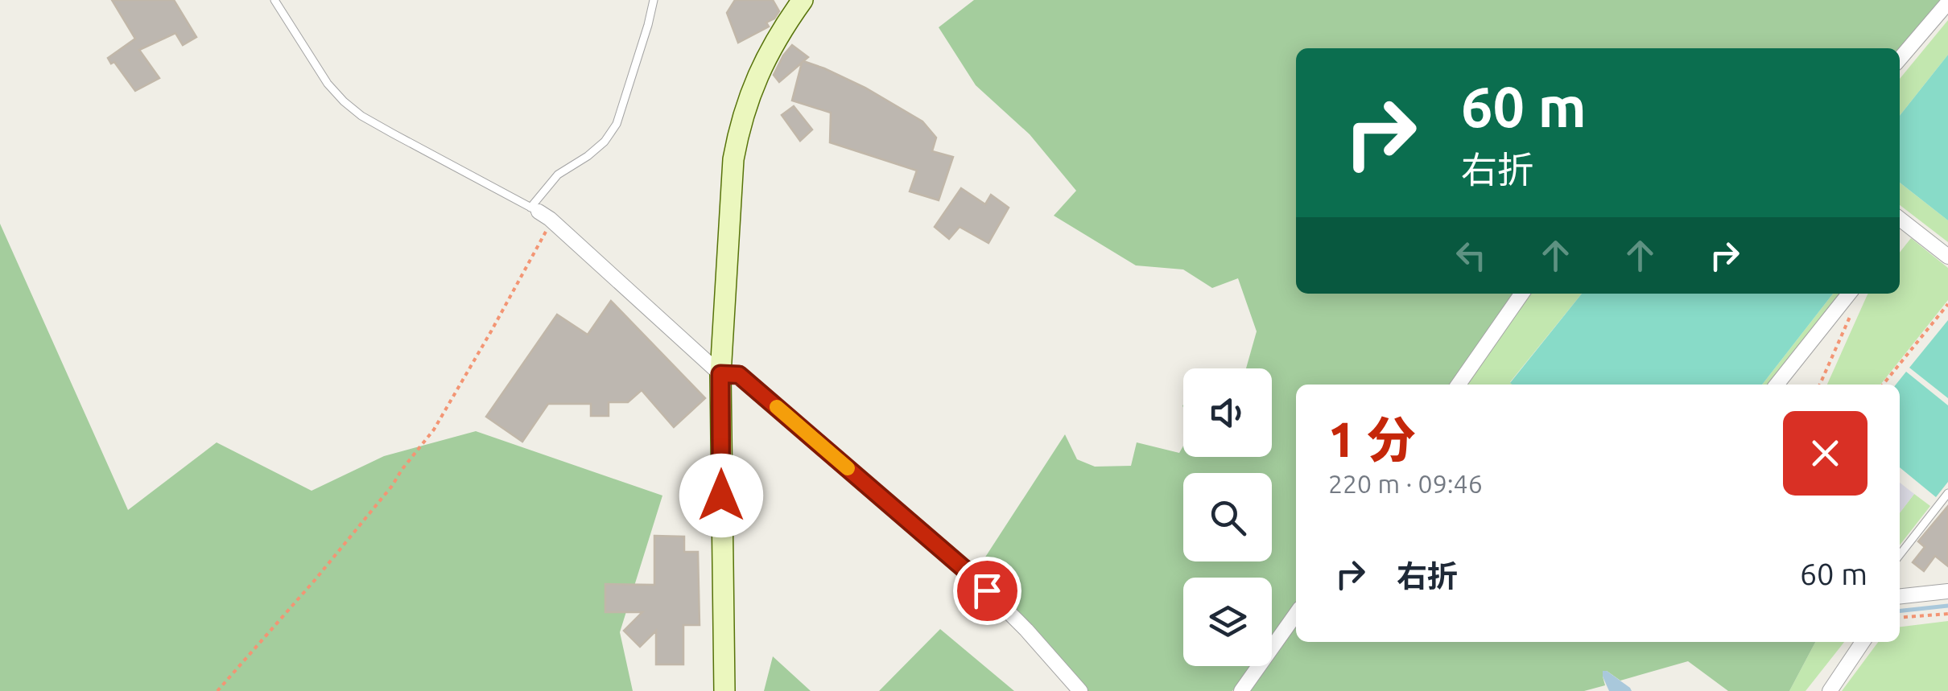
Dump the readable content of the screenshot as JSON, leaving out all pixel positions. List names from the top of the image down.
{
  "page": {
    "turn": ["60 m", "右折"],
    "heading": ["1 分", "220 m · 09:46"],
    "list": [
      {
        "name": "右折",
        "value": "60 m"
      }
    ]
  }
}
